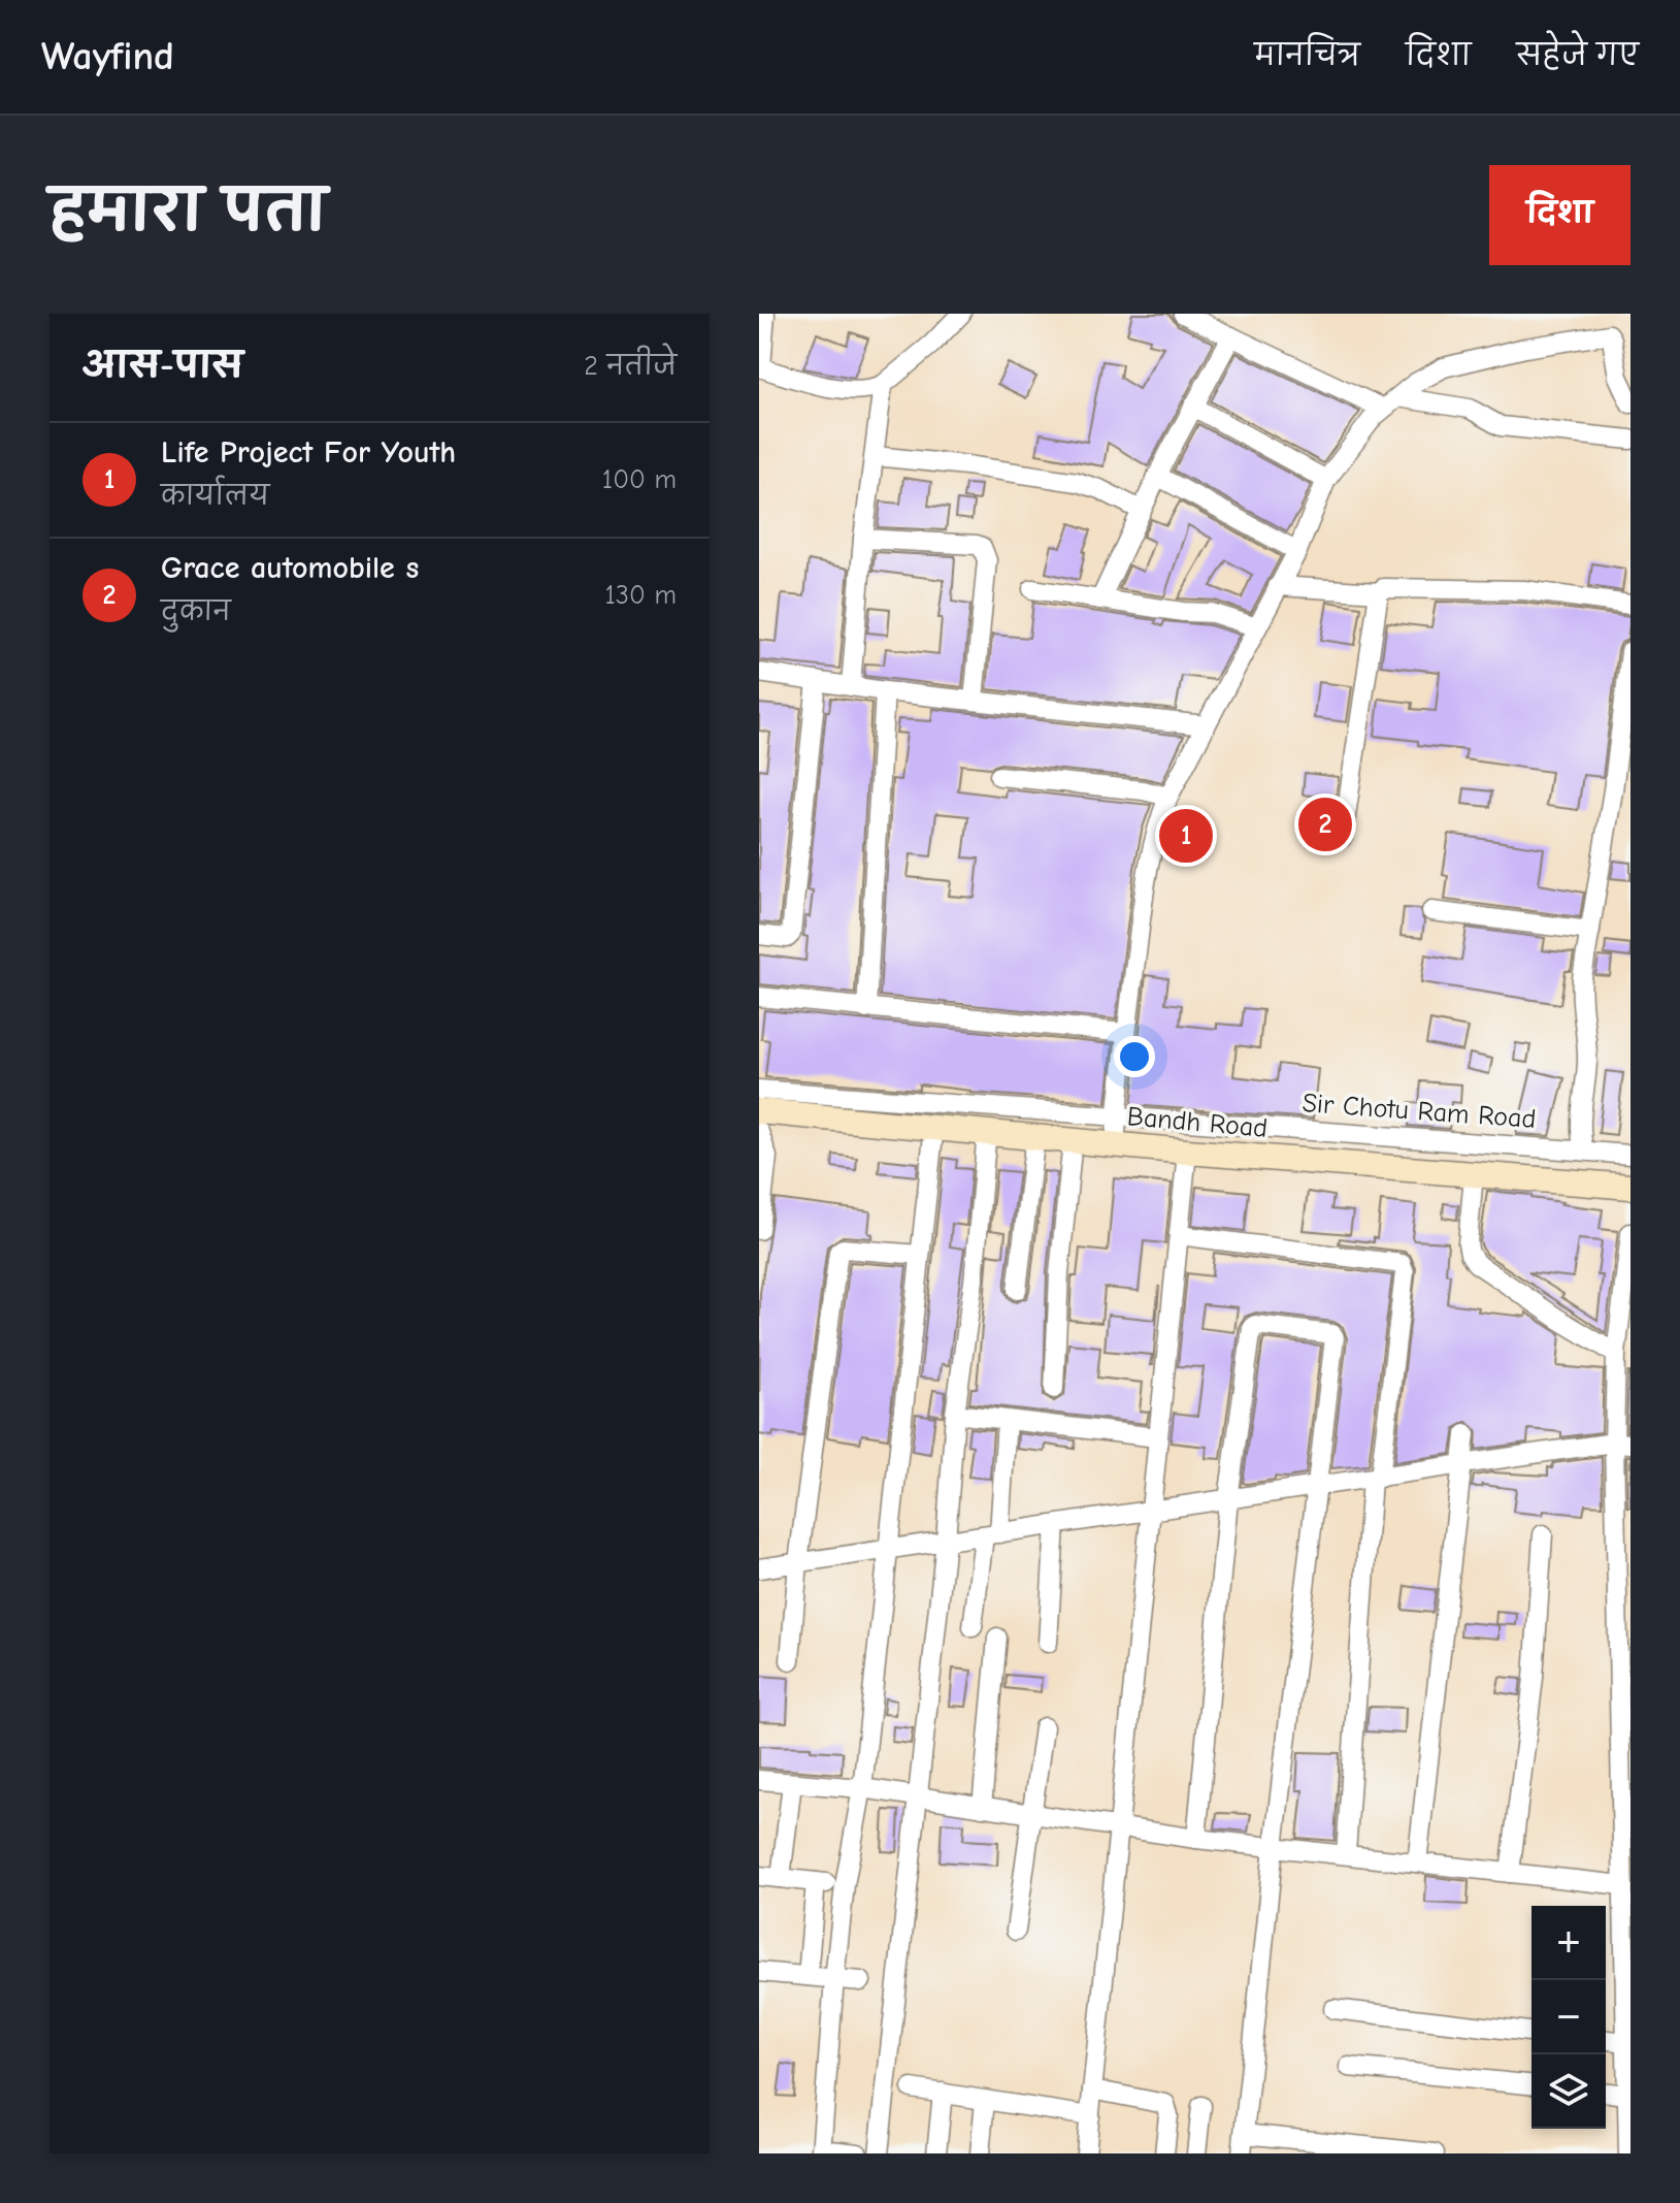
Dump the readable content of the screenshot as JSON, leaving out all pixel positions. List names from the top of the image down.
{
  "streets": {
    "street": ["Sir Chotu Ram Road", "Bandh Road"]
  },
  "page": {
    "header": "Wayfind",
    "nav": ["मानचित्र", "दिशा", "सहेजे गए"],
    "title": "हमारा पता",
    "buttons": "दिशा",
    "heading": ["आस-पास", "2 नतीजे"],
    "list": [
      {
        "mark": "1",
        "name": "Life Project For Youth",
        "note": "कार्यालय",
        "value": "100 m"
      },
      {
        "mark": "2",
        "name": "Grace automobile s",
        "note": "दुकान",
        "value": "130 m"
      }
    ],
    "pins": ["2", "1"],
    "map_buttons": ["+", "−"]
  }
}
